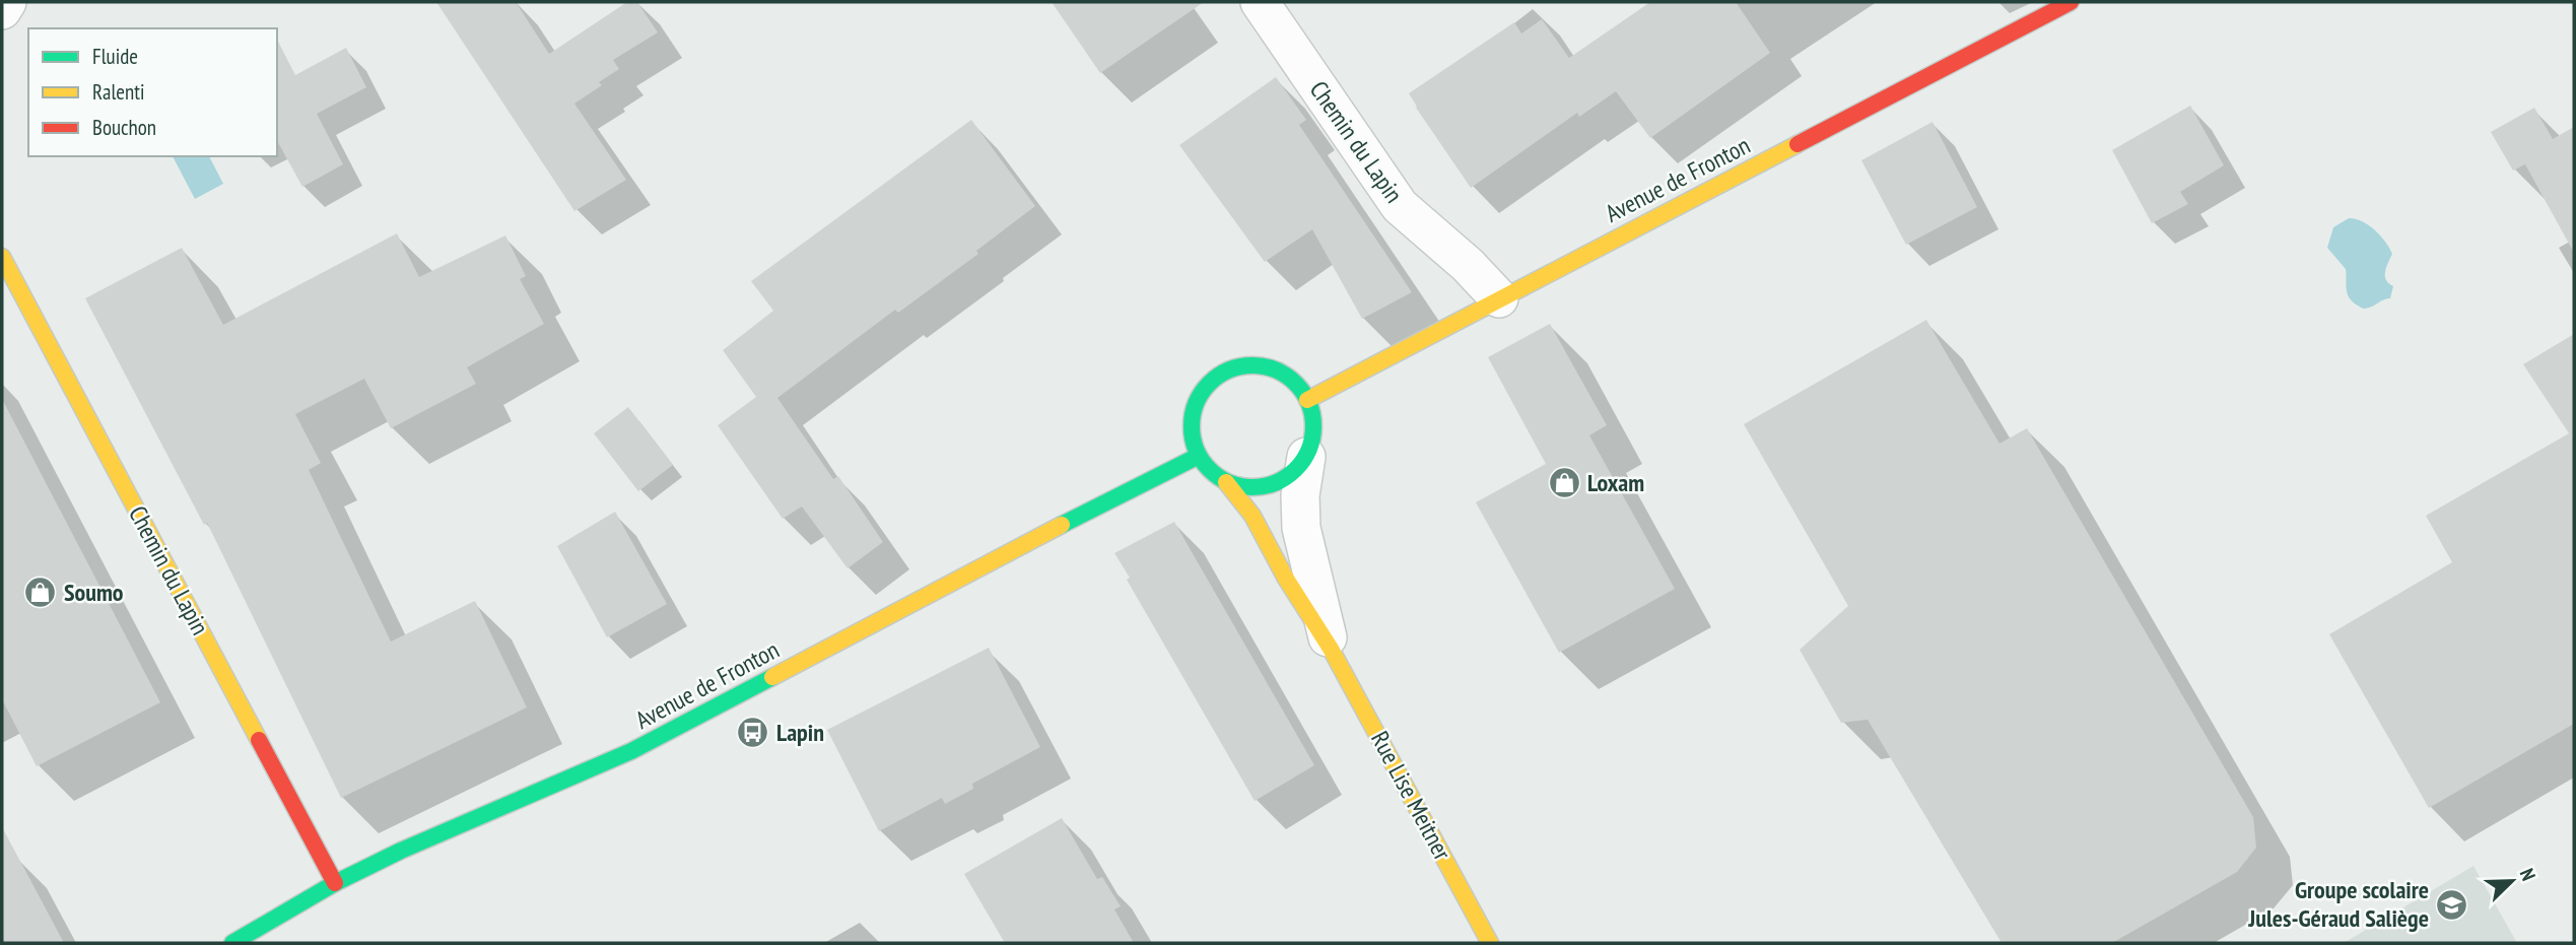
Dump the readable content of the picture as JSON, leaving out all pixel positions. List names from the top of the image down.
{
  "streets": {
    "main road": ["Chemin du Lapin", "Avenue de Fronton", "Rue Lise Meitner"]
  },
  "crossings": [
    ["Chemin du Lapin", "Avenue de Fronton"],
    ["Avenue de Fronton", "Rue Lise Meitner"]
  ],
  "places": {
    "shop": ["Loxam", "Soumo"],
    "bus stop": ["Lapin"],
    "school or university": ["Groupe scolaire Jules-Géraud Saliège"]
  },
  "legend": ["Fluide", "Ralenti", "Bouchon"],
  "north": "top right"
}
